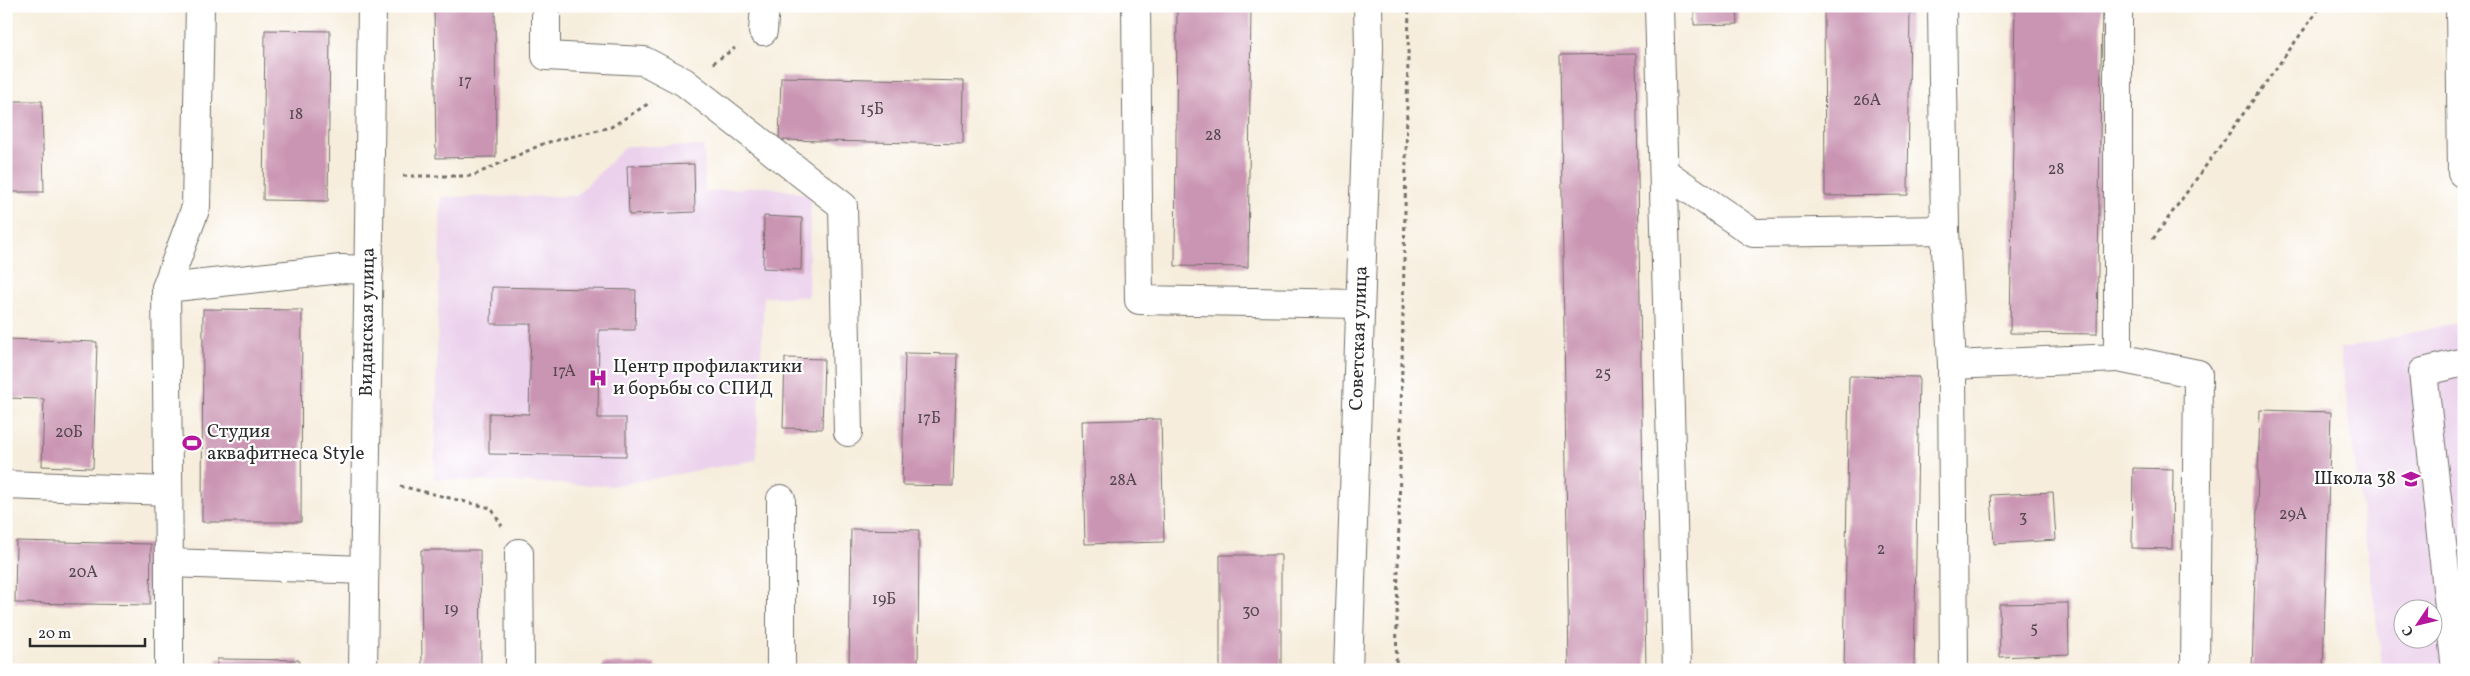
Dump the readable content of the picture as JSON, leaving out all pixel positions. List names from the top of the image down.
{
  "streets": {
    "street": ["Виданская улица", "Советская улица"]
  },
  "places": {
    "hospital": ["Центр профилактики и борьбы со СПИД"],
    "sports": ["Студия аквафитнеса Style"],
    "school or university": ["Школа 38"]
  },
  "house_numbers": [
    "17",
    "26А",
    "15Б",
    "18",
    "28",
    "28",
    "17А",
    "25",
    "17Б",
    "20Б",
    "28А",
    "29А",
    "3",
    "2",
    "20А",
    "19Б",
    "19",
    "30",
    "5"
  ],
  "scale_bar": "20 m",
  "north": "bottom left"
}
